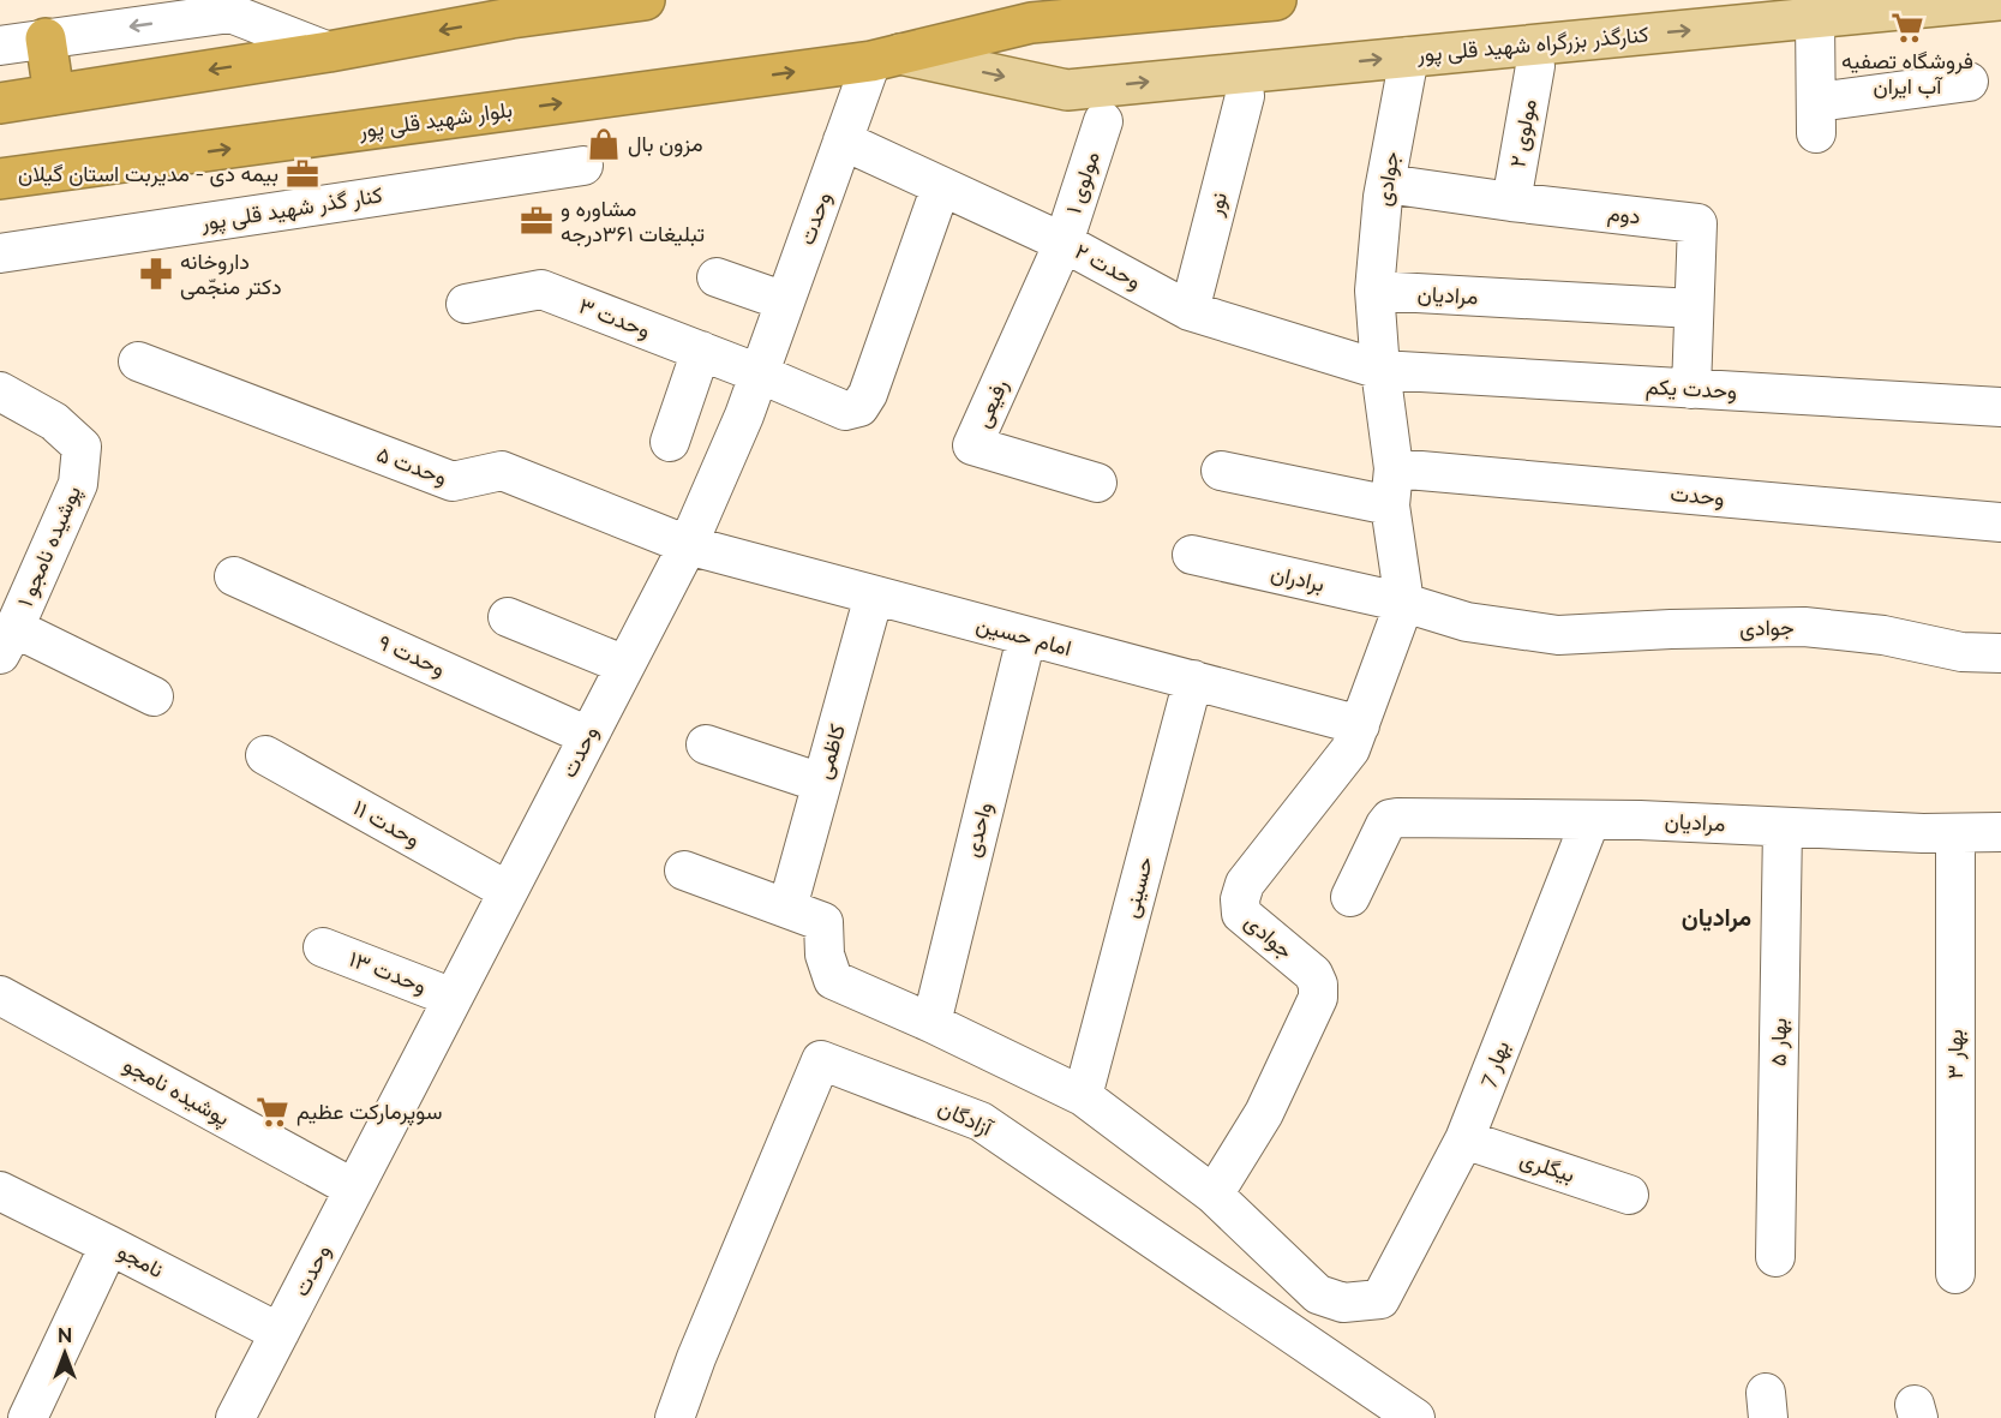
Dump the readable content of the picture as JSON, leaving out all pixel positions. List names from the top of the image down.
{
  "streets": {
    "highway": ["بلوار شهید قلی پور"],
    "main road": ["کنارگذر بزرگراه شهید قلی پور"],
    "street": [
      "مولوی ۲",
      "جوادی",
      "مولوی ۱",
      "نور",
      "کنار گذر شهید قلی پور",
      "دوم",
      "وحدت",
      "وحدت ۲",
      "مرادیان",
      "وحدت ۳",
      "وحدت یکم",
      "رفیعی",
      "وحدت ۵",
      "پوشیده نامجو ۱",
      "برادران",
      "امام حسین",
      "وحدت ۹",
      "کاظمی",
      "وحدت ۱۱",
      "واحدی",
      "حسینی",
      "وحدت ۱۳",
      "بهار ۵",
      "بهار ۳",
      "بهار 7",
      "پوشیده نامجو",
      "آزادگان",
      "بیگلری",
      "نامجو"
    ]
  },
  "crossings": [
    ["کنارگذر بزرگراه شهید قلی پور", "بلوار شهید قلی پور"],
    ["کنارگذر بزرگراه شهید قلی پور", "جوادی"],
    ["کنارگذر بزرگراه شهید قلی پور", "وحدت"],
    ["بلوار شهید قلی پور", "وحدت"],
    ["مولوی ۲", "دوم"],
    ["جوادی", "دوم"],
    ["جوادی", "وحدت"],
    ["جوادی", "وحدت ۲"],
    ["جوادی", "مرادیان"],
    ["جوادی", "وحدت یکم"],
    ["جوادی", "برادران"],
    ["جوادی", "امام حسین"],
    ["جوادی", "بهار 7"],
    ["مولوی ۱", "وحدت ۲"],
    ["مولوی ۱", "رفیعی"],
    ["نور", "وحدت ۲"],
    ["دوم", "مرادیان"],
    ["دوم", "وحدت یکم"],
    ["وحدت", "وحدت ۲"],
    ["وحدت", "وحدت ۳"],
    ["وحدت", "وحدت ۵"],
    ["وحدت", "امام حسین"],
    ["وحدت", "وحدت ۹"],
    ["وحدت", "وحدت ۱۱"],
    ["وحدت", "وحدت ۱۳"],
    ["وحدت", "پوشیده نامجو"],
    ["وحدت", "نامجو"],
    ["وحدت ۲", "وحدت ۳"],
    ["وحدت ۲", "وحدت یکم"],
    ["وحدت ۲", "رفیعی"],
    ["مرادیان", "بهار ۵"],
    ["مرادیان", "بهار ۳"],
    ["مرادیان", "بهار 7"],
    ["وحدت ۵", "امام حسین"],
    ["امام حسین", "کاظمی"],
    ["امام حسین", "واحدی"],
    ["امام حسین", "حسینی"],
    ["بهار 7", "بیگلری"]
  ],
  "one_way": ["کنارگذر بزرگراه شهید قلی پور"],
  "districts": ["مرادیان"],
  "places": {
    "supermarket": ["فروشگاه تصفیه آب ایران", "سوپرمارکت عظیم"],
    "shop": ["مزون بال"],
    "office": ["بیمه دی - مدیربت استان گیلان", "مشاوره و تبلیغات ۳۶۱درجه"],
    "pharmacy": ["داروخانه دکتر منجّمی"]
  },
  "north": "top"
}
